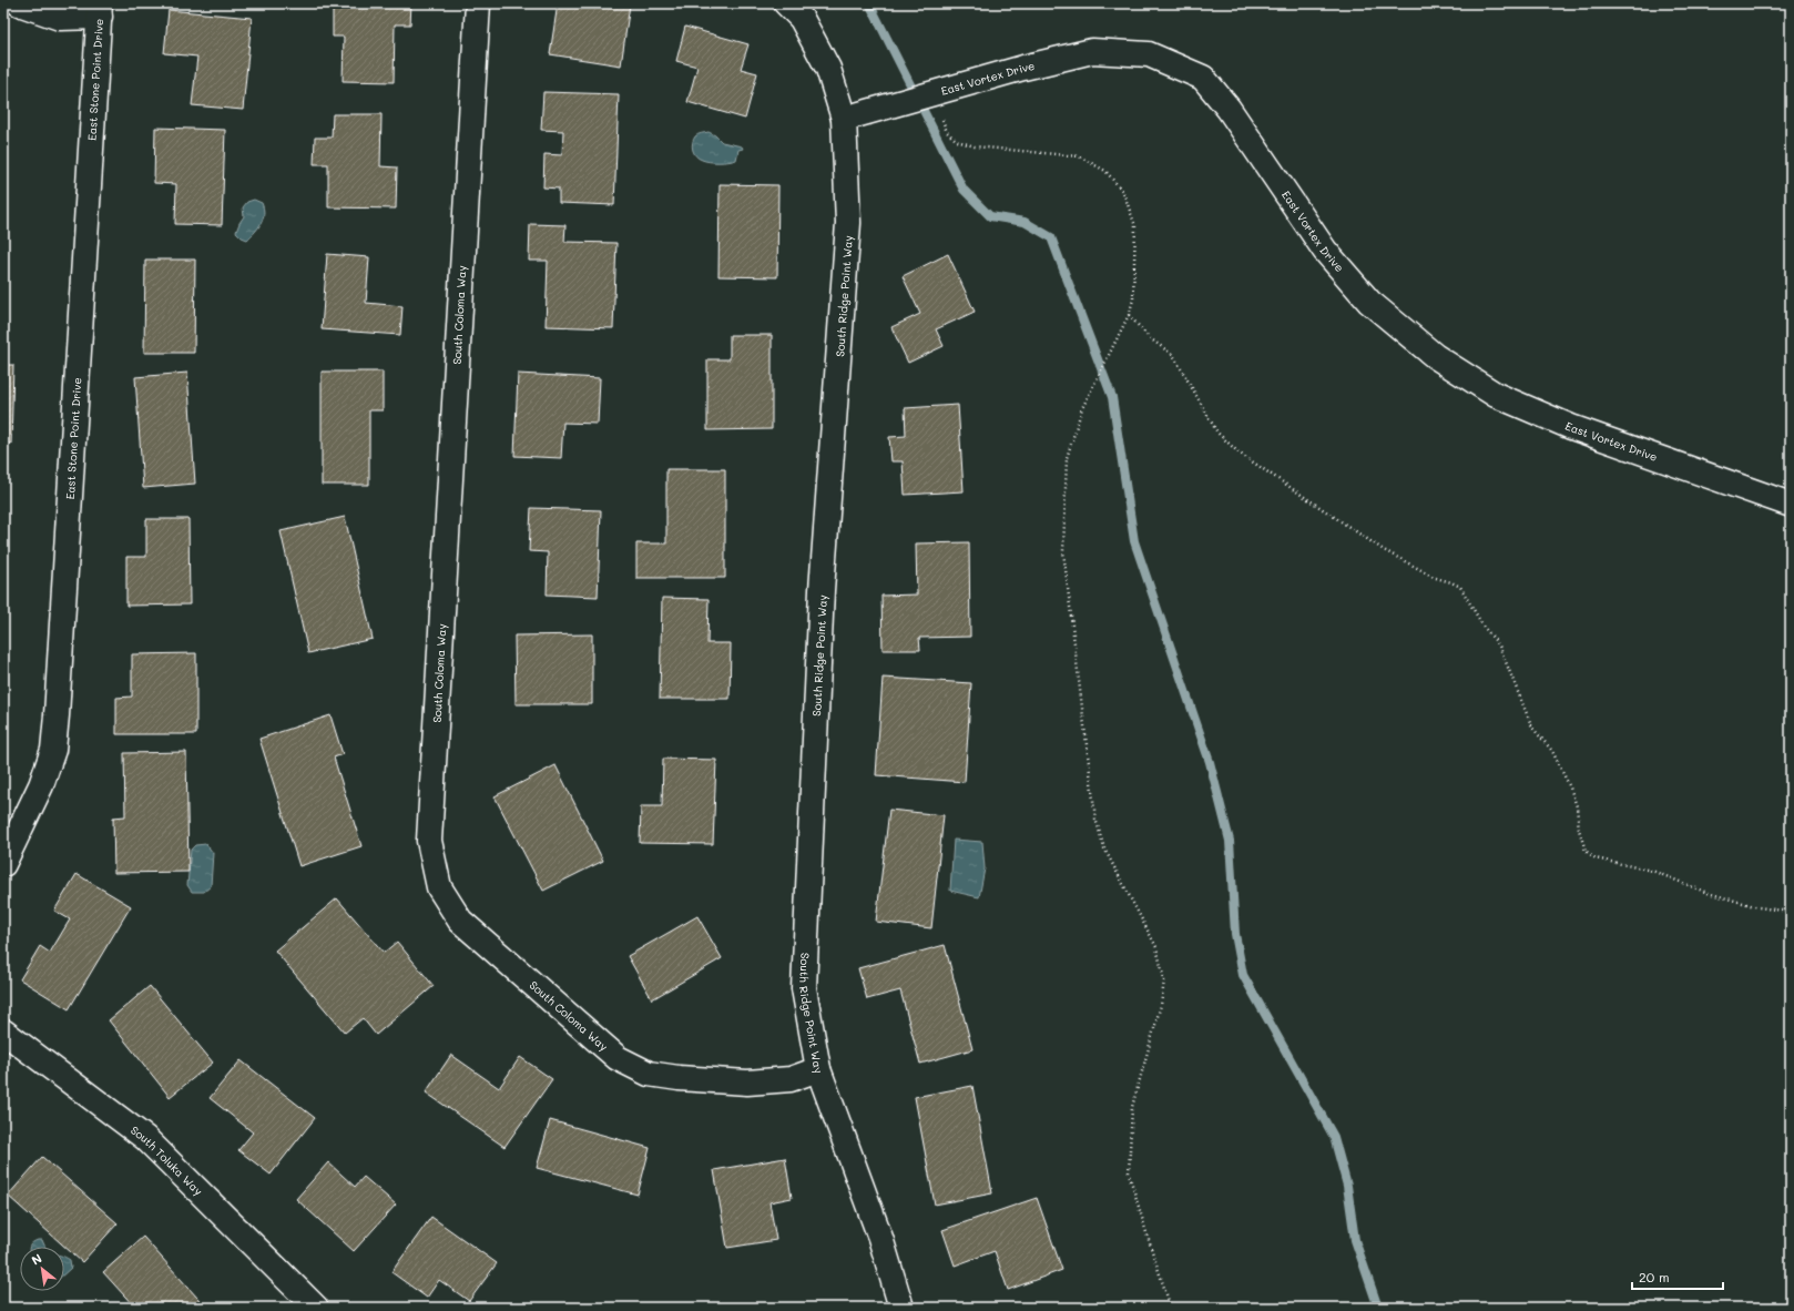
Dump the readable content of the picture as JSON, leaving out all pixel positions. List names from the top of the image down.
{
  "streets": {
    "street": [
      "East Vortex Drive",
      "East Stone Point Drive",
      "South Ridge Point Way",
      "South Coloma Way",
      "South Toluka Way"
    ]
  },
  "crossings": [
    ["East Vortex Drive", "South Ridge Point Way"],
    ["South Ridge Point Way", "South Coloma Way"]
  ],
  "scale_bar": "20 m",
  "north": "top left"
}
